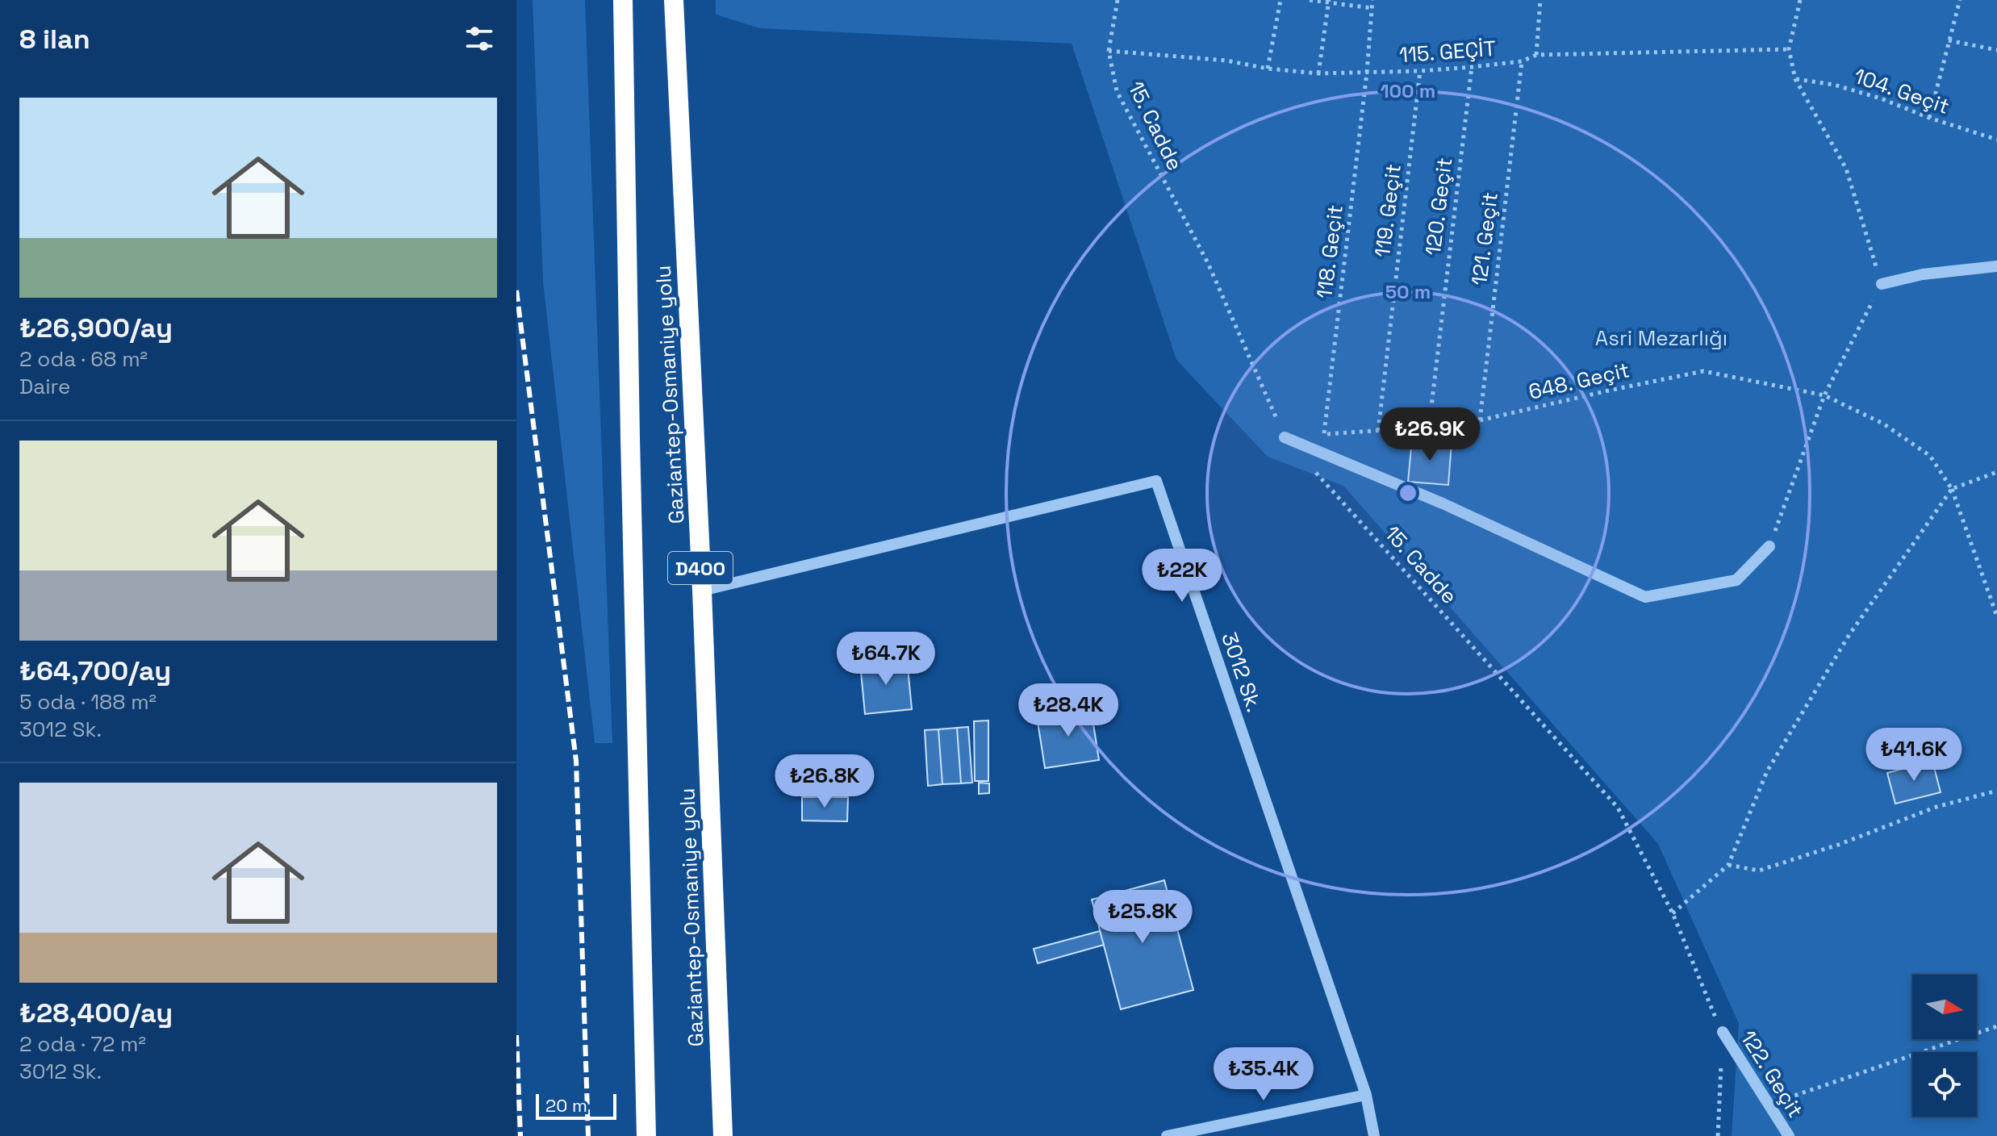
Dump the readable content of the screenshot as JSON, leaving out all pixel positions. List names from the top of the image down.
{
  "streets": {
    "highway": ["Gaziantep-Osmaniye yolu", "D400"],
    "street": ["3012 Sk.", "122. Geçit"],
    "path": [
      "115. GEÇİT",
      "104. Geçit",
      "15. Cadde",
      "120. Geçit",
      "119. Geçit",
      "121. Geçit",
      "118. Geçit",
      "648. Geçit"
    ]
  },
  "crossings": [
    ["115. GEÇİT", "15. Cadde"],
    ["115. GEÇİT", "120. Geçit"],
    ["115. GEÇİT", "119. Geçit"],
    ["115. GEÇİT", "121. Geçit"],
    ["115. GEÇİT", "118. Geçit"],
    ["15. Cadde", "648. Geçit"],
    ["15. Cadde", "122. Geçit"],
    ["120. Geçit", "648. Geçit"],
    ["119. Geçit", "648. Geçit"],
    ["121. Geçit", "648. Geçit"],
    ["118. Geçit", "648. Geçit"],
    ["Gaziantep-Osmaniye yolu", "3012 Sk."]
  ],
  "parks": ["Asri Mezarlığı"],
  "scale_bar": "20 m",
  "north": "right",
  "page": {
    "heading": "8 ilan",
    "list": [
      {
        "name": "₺26,900/ay",
        "note": "2 oda · 68 m² · Daire"
      },
      {
        "name": "₺64,700/ay",
        "note": "5 oda · 188 m² · 3012 Sk."
      },
      {
        "name": "₺28,400/ay",
        "note": "2 oda · 72 m² · 3012 Sk."
      }
    ],
    "price": [
      "₺26.9K",
      "₺22K",
      "₺64.7K",
      "₺28.4K",
      "₺41.6K",
      "₺26.8K",
      "₺25.8K",
      "₺35.4K"
    ],
    "scale": "20 m"
  },
  "rings": ["100 m", "50 m"]
}
